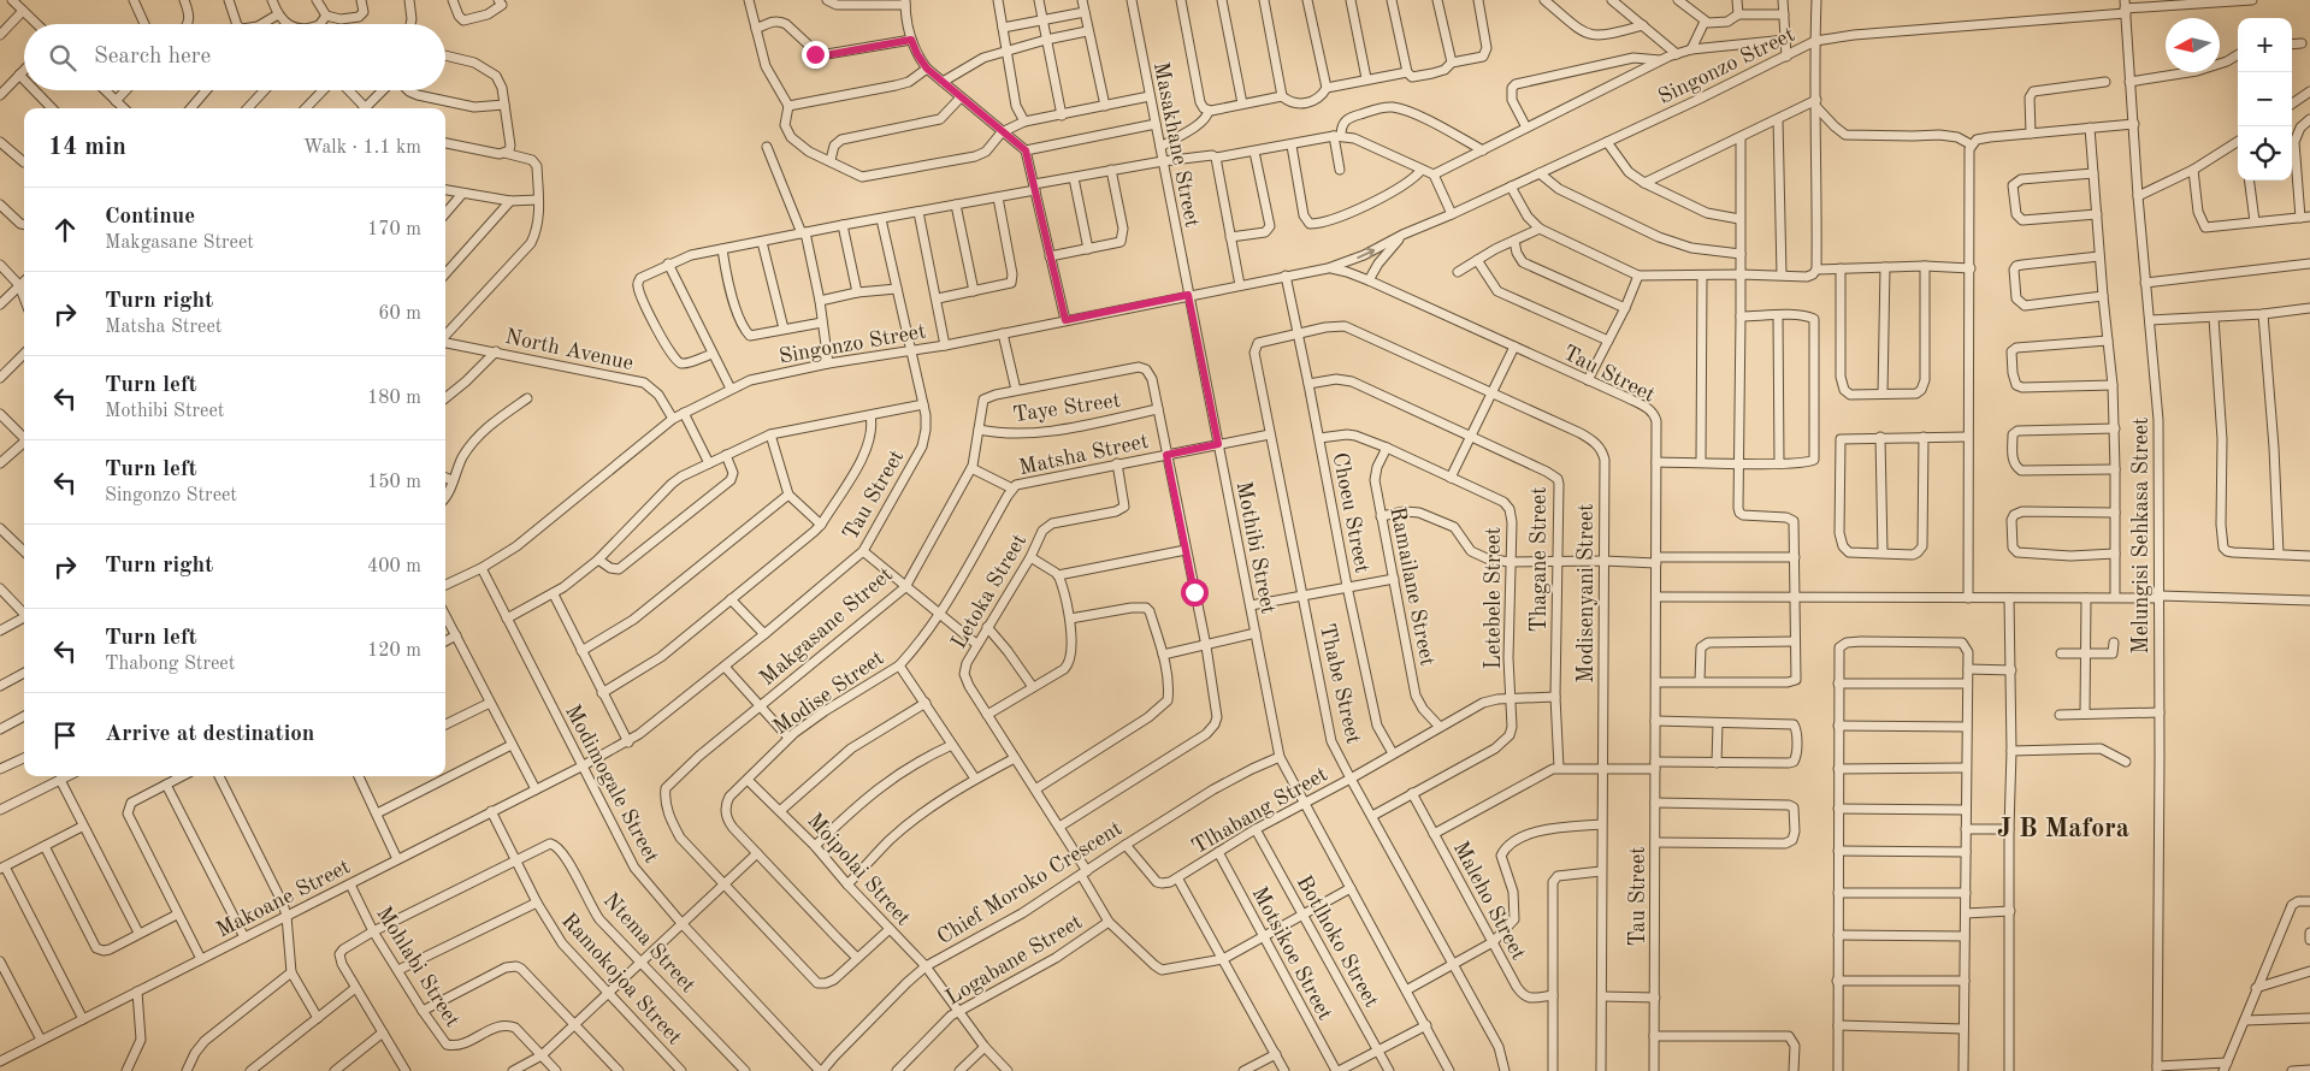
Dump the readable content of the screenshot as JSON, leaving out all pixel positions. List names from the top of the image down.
{
  "streets": {
    "street": [
      "Singonzo Street",
      "Masakhane Street",
      "North Avenue",
      "Tau Street",
      "Taye Street",
      "Matsha Street",
      "Choeu Street",
      "Melungisi Sehkasa Street",
      "Mothibi Street",
      "Thagane Street",
      "Ramailane Street",
      "Letoka Street",
      "Modisenyani Street",
      "Letebele Street",
      "Makgasane Street",
      "Thabe Street",
      "Modise Street",
      "Modimogale Street",
      "Tlhabang Street",
      "Moipolai Street",
      "Chief Moroko Crescent",
      "Makoane Street",
      "Maleho Street",
      "Botlhoko Street",
      "Ntema Street",
      "Motsikoe Street",
      "Logabane Street",
      "Mohlabi Street",
      "Ramokojoa Street"
    ]
  },
  "crossings": [
    ["Singonzo Street", "Masakhane Street"],
    ["Singonzo Street", "North Avenue"],
    ["Singonzo Street", "Tau Street"],
    ["Singonzo Street", "Choeu Street"],
    ["Singonzo Street", "Melungisi Sehkasa Street"],
    ["Singonzo Street", "Mothibi Street"],
    ["Singonzo Street", "Modimogale Street"],
    ["Masakhane Street", "Mothibi Street"],
    ["Tau Street", "Modimogale Street"],
    ["Tau Street", "Makoane Street"],
    ["Taye Street", "Makgasane Street"],
    ["Matsha Street", "Mothibi Street"],
    ["Matsha Street", "Letoka Street"],
    ["Matsha Street", "Makgasane Street"],
    ["Matsha Street", "Thabe Street"],
    ["Matsha Street", "Modise Street"],
    ["Choeu Street", "Thagane Street"],
    ["Choeu Street", "Modisenyani Street"],
    ["Choeu Street", "Letebele Street"],
    ["Choeu Street", "Thabe Street"],
    ["Choeu Street", "Tlhabang Street"],
    ["Mothibi Street", "Tlhabang Street"],
    ["Mothibi Street", "Chief Moroko Crescent"],
    ["Thagane Street", "Tlhabang Street"],
    ["Ramailane Street", "Letebele Street"],
    ["Ramailane Street", "Tlhabang Street"],
    ["Letoka Street", "Makgasane Street"],
    ["Letoka Street", "Chief Moroko Crescent"],
    ["Letoka Street", "Logabane Street"],
    ["Modisenyani Street", "Thabe Street"],
    ["Letebele Street", "Thabe Street"],
    ["Letebele Street", "Tlhabang Street"],
    ["Letebele Street", "Maleho Street"],
    ["Makgasane Street", "Modise Street"],
    ["Makgasane Street", "Moipolai Street"],
    ["Thabe Street", "Tlhabang Street"],
    ["Modise Street", "Moipolai Street"],
    ["Modimogale Street", "Chief Moroko Crescent"],
    ["Modimogale Street", "Makoane Street"],
    ["Tlhabang Street", "Chief Moroko Crescent"],
    ["Tlhabang Street", "Botlhoko Street"],
    ["Tlhabang Street", "Motsikoe Street"],
    ["Moipolai Street", "Chief Moroko Crescent"],
    ["Moipolai Street", "Logabane Street"],
    ["Makoane Street", "Mohlabi Street"],
    ["Makoane Street", "Ramokojoa Street"],
    ["Ntema Street", "Mohlabi Street"],
    ["Ntema Street", "Ramokojoa Street"]
  ],
  "districts": ["J B Mafora"],
  "north": "left",
  "page": {
    "map_buttons": ["+", "−"],
    "search": "Search here",
    "heading": ["14 min", "Walk · 1.1 km"],
    "list": [
      ["Continue", "Makgasane Street", "170 m"],
      ["Turn right", "Matsha Street", "60 m"],
      ["Turn left", "Mothibi Street", "180 m"],
      ["Turn left", "Singonzo Street", "150 m"],
      ["Turn right", "400 m"],
      ["Turn left", "Thabong Street", "120 m"],
      "Arrive at destination"
    ]
  }
}
